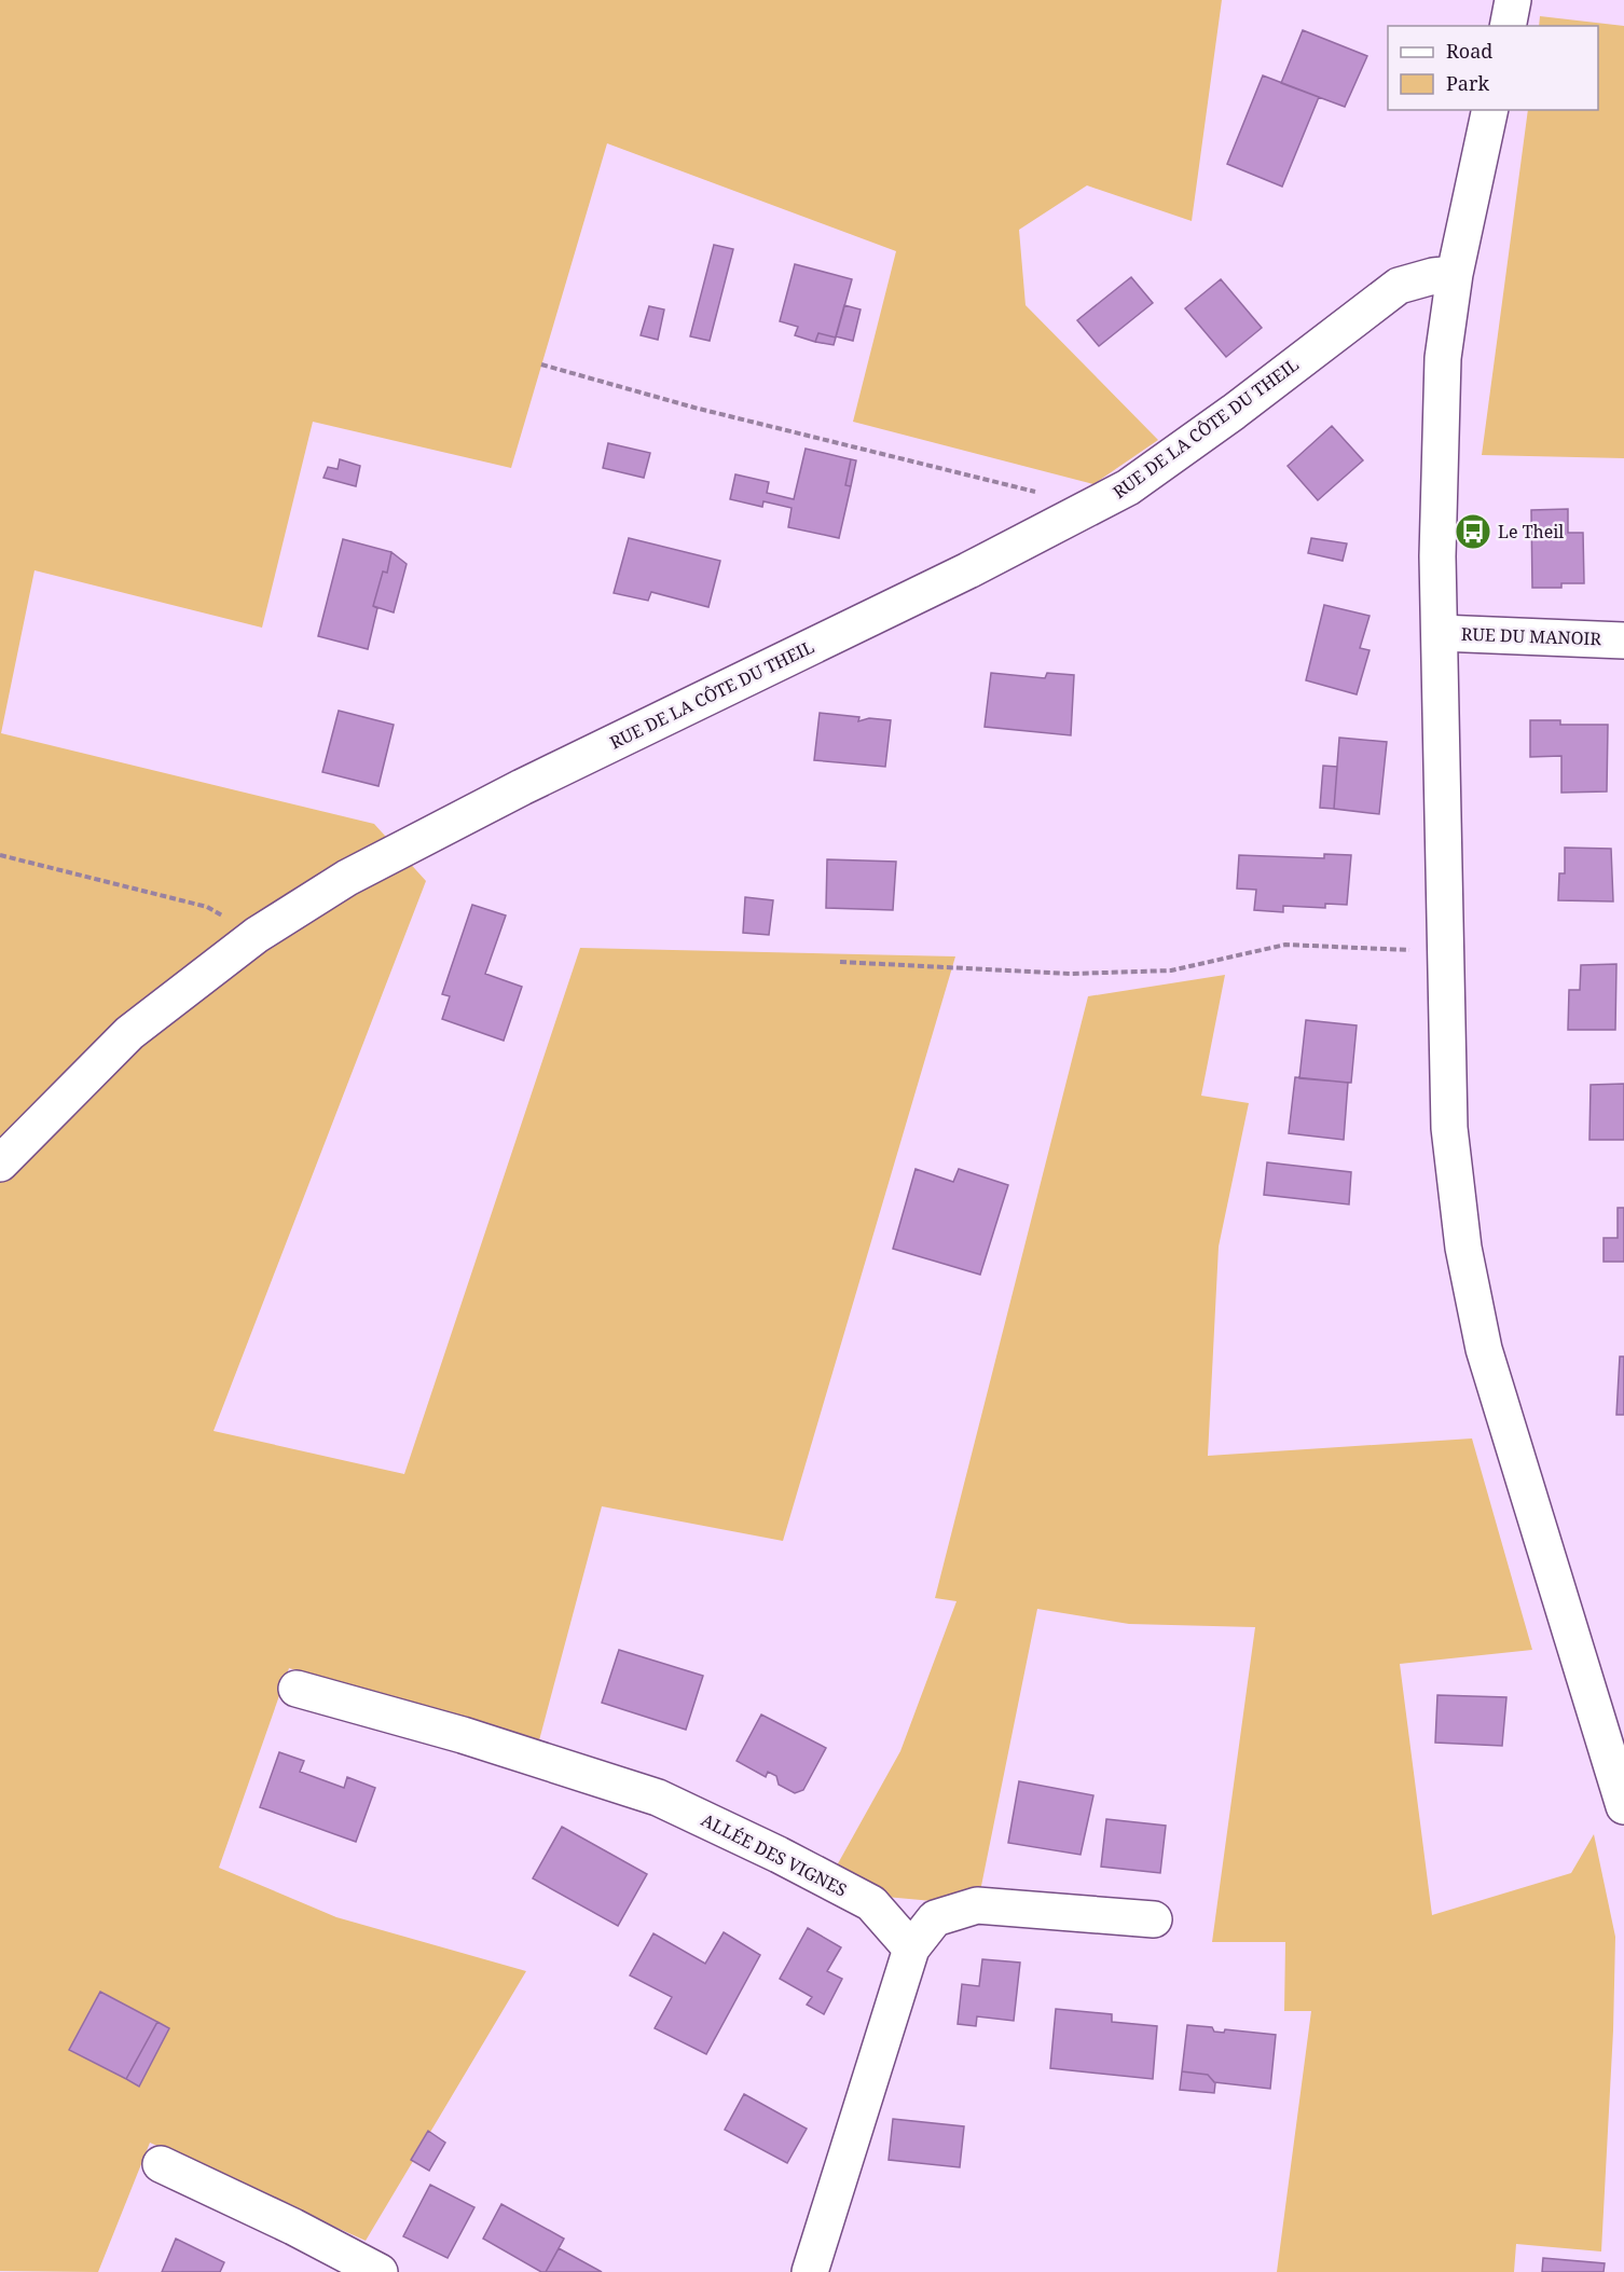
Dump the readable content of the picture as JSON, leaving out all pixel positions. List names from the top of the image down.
{
  "streets": {
    "street": ["RUE DE LA CÔTE DU THEIL", "RUE DU MANOIR", "ALLÉE DES VIGNES"]
  },
  "places": {
    "bus stop": ["Le Theil"]
  },
  "legend": ["Road", "Park"]
}
